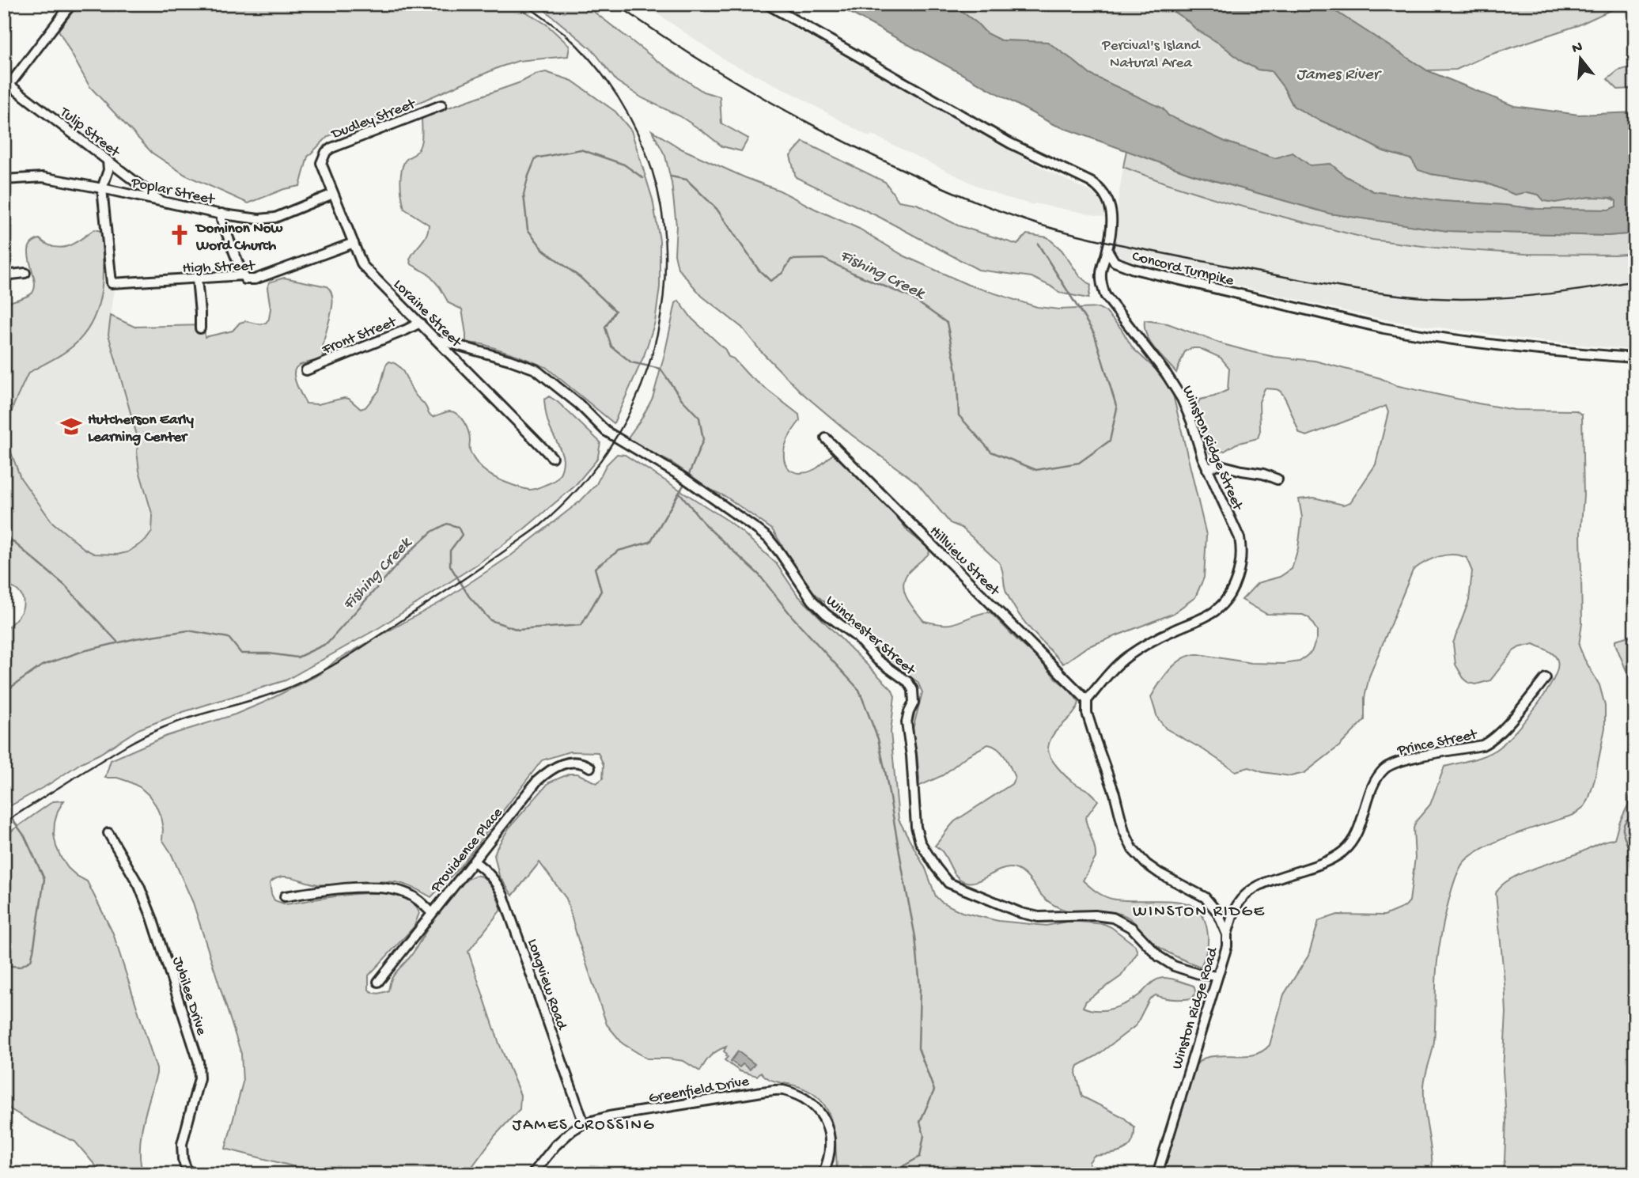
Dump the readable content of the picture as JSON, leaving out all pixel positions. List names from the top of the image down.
{
  "streets": {
    "street": [
      "Dudley Street",
      "Tulip Street",
      "Poplar Street",
      "High Street",
      "Concord Turnpike",
      "Loraine Street",
      "Front Street",
      "Winston Ridge Street",
      "Hillview Street",
      "Winchester Street",
      "Prince Street",
      "Providence Place",
      "Longview Road",
      "Jubilee Drive",
      "Winston Ridge Road",
      "Greenfield Drive"
    ]
  },
  "crossings": [
    ["Dudley Street", "Loraine Street"],
    ["Tulip Street", "Poplar Street"],
    ["Poplar Street", "High Street"],
    ["Poplar Street", "Loraine Street"],
    ["High Street", "Loraine Street"],
    ["Concord Turnpike", "Winston Ridge Street"],
    ["Loraine Street", "Front Street"],
    ["Loraine Street", "Winchester Street"],
    ["Winston Ridge Street", "Hillview Street"],
    ["Winston Ridge Street", "Winston Ridge Road"],
    ["Hillview Street", "Winston Ridge Road"],
    ["Winchester Street", "Winston Ridge Road"],
    ["Prince Street", "Winston Ridge Road"],
    ["Providence Place", "Longview Road"],
    ["Longview Road", "Greenfield Drive"]
  ],
  "districts": ["WINSTON RIDGE", "JAMES CROSSING"],
  "water": ["James River", "Fishing Creek"],
  "parks": ["Percival's Island Natural Area"],
  "places": {
    "church": ["Dominon Now Word Church"],
    "school or university": ["Hutcherson Early Learning Center"]
  },
  "north": "top"
}
